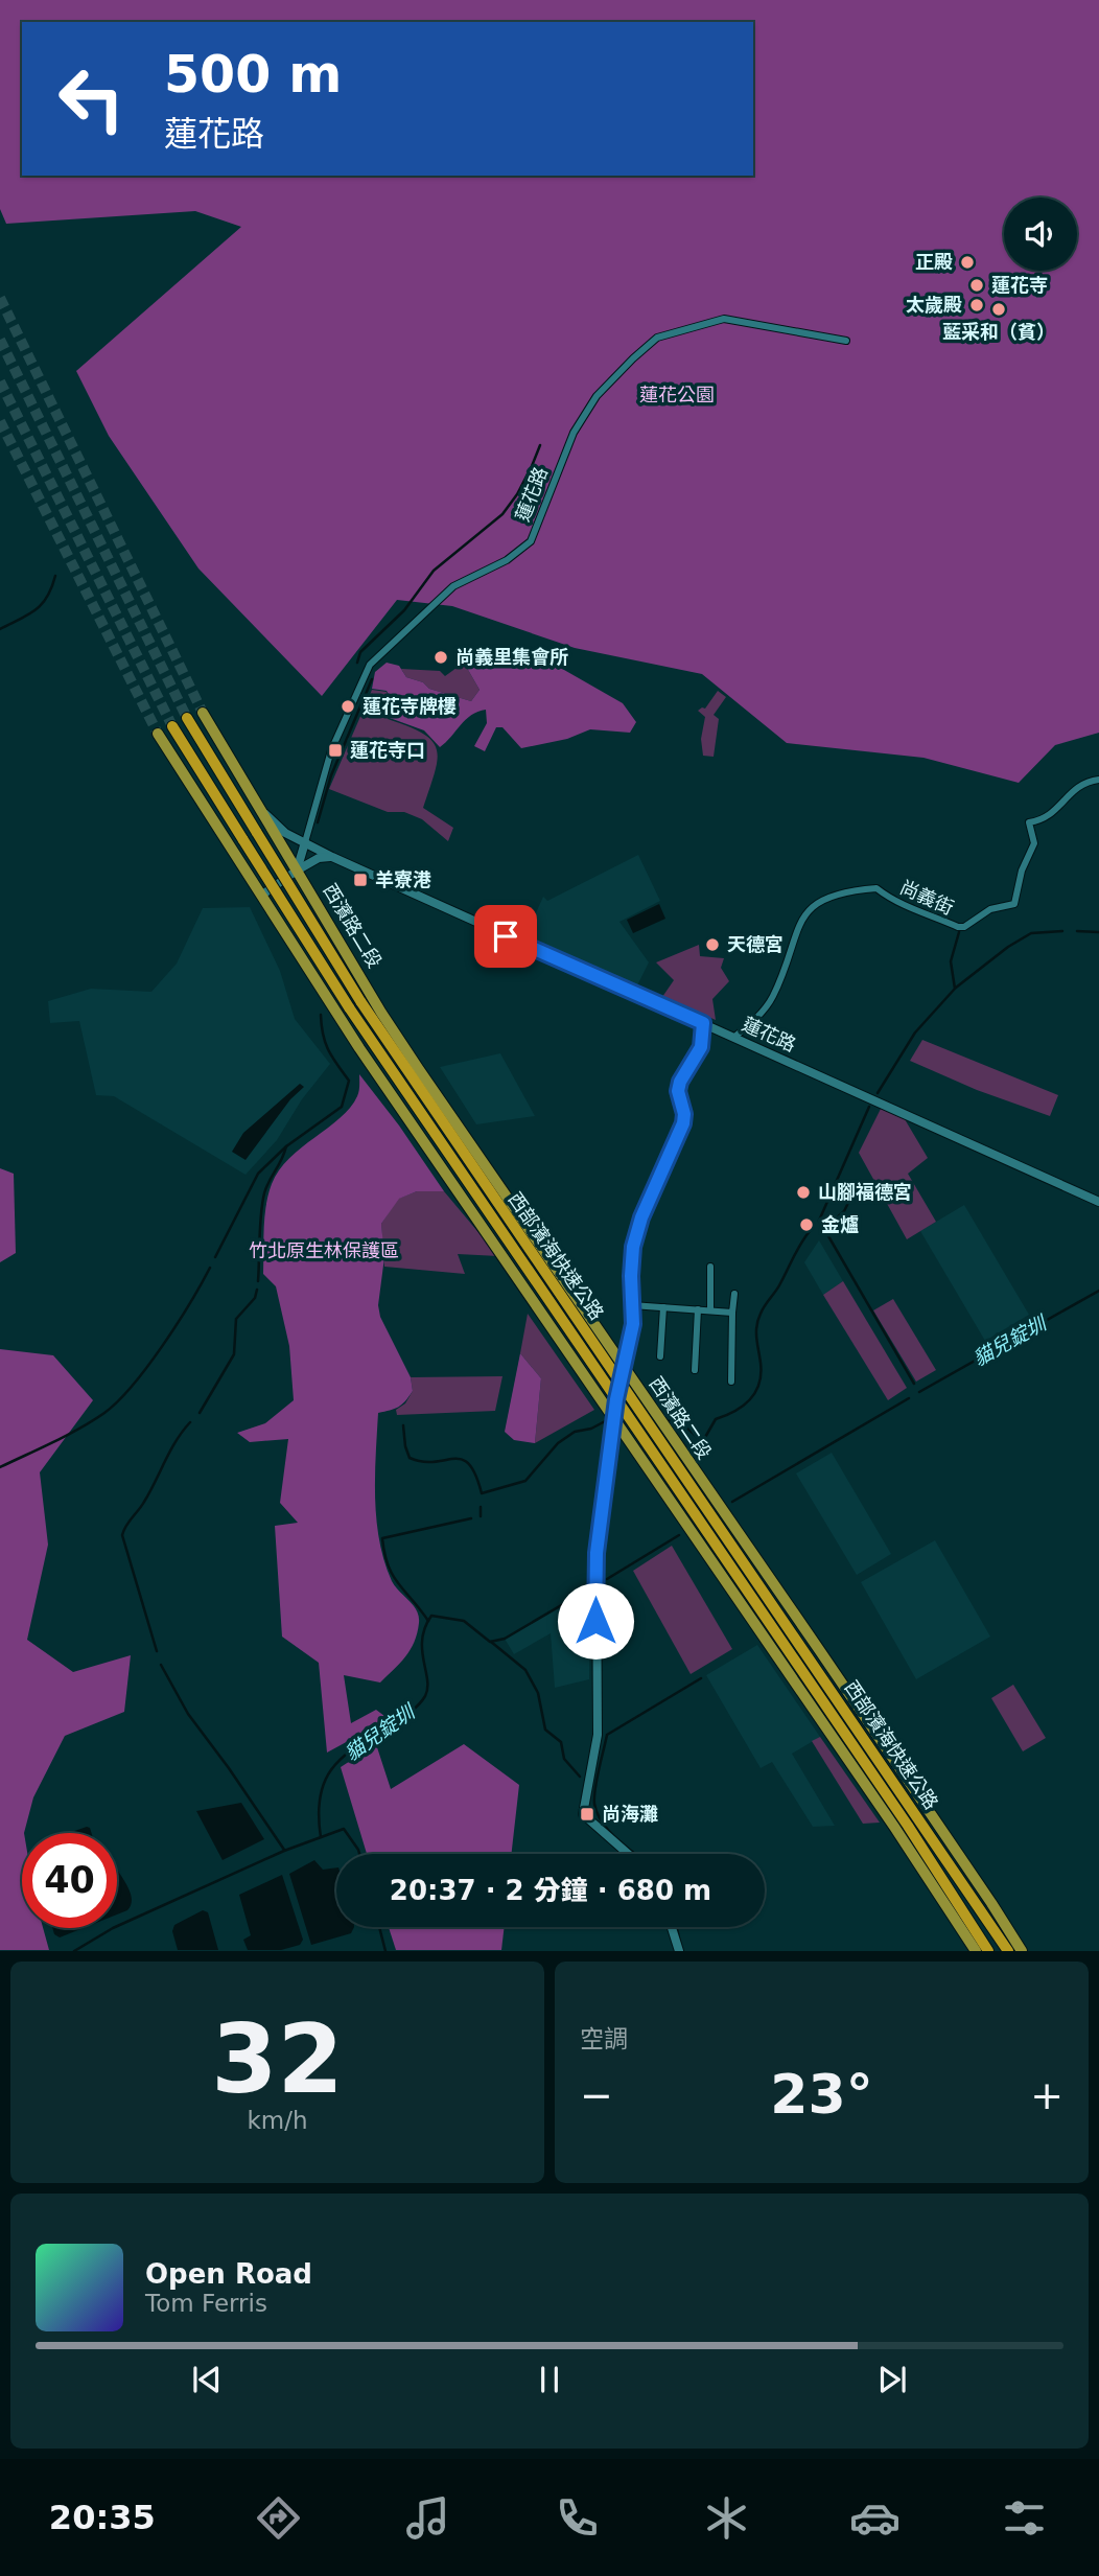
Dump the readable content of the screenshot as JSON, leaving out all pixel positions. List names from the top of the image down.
{
  "streets": {
    "highway": ["西部濱海快速公路"],
    "main road": ["西濱路二段"],
    "street": ["蓮花路", "尚義街"]
  },
  "crossings": [
    ["蓮花路", "尚義街"],
    ["蓮花路", "西濱路二段"]
  ],
  "water": ["貓兒錠圳"],
  "parks": ["蓮花公園", "竹北原生林保護區"],
  "places": {
    "other": [
      "正殿",
      "蓮花寺",
      "太歲殿",
      "藍采和（貧）",
      "尚義里集會所",
      "蓮花寺牌樓",
      "天德宮",
      "山腳福德宮",
      "金爐"
    ],
    "transit": ["蓮花寺口", "羊寮港", "尚海灘"]
  },
  "page": {
    "turn": ["500 m", "蓮花路"],
    "limit": "40",
    "trip": "20:37 · 2 分鐘 · 680 m",
    "tile": [
      ["32", "km/h"],
      "空調"
    ],
    "heat": ["−", "23°", "+"],
    "song": ["Open Road", "Tom Ferris"],
    "tabs": "20:35"
  }
}
